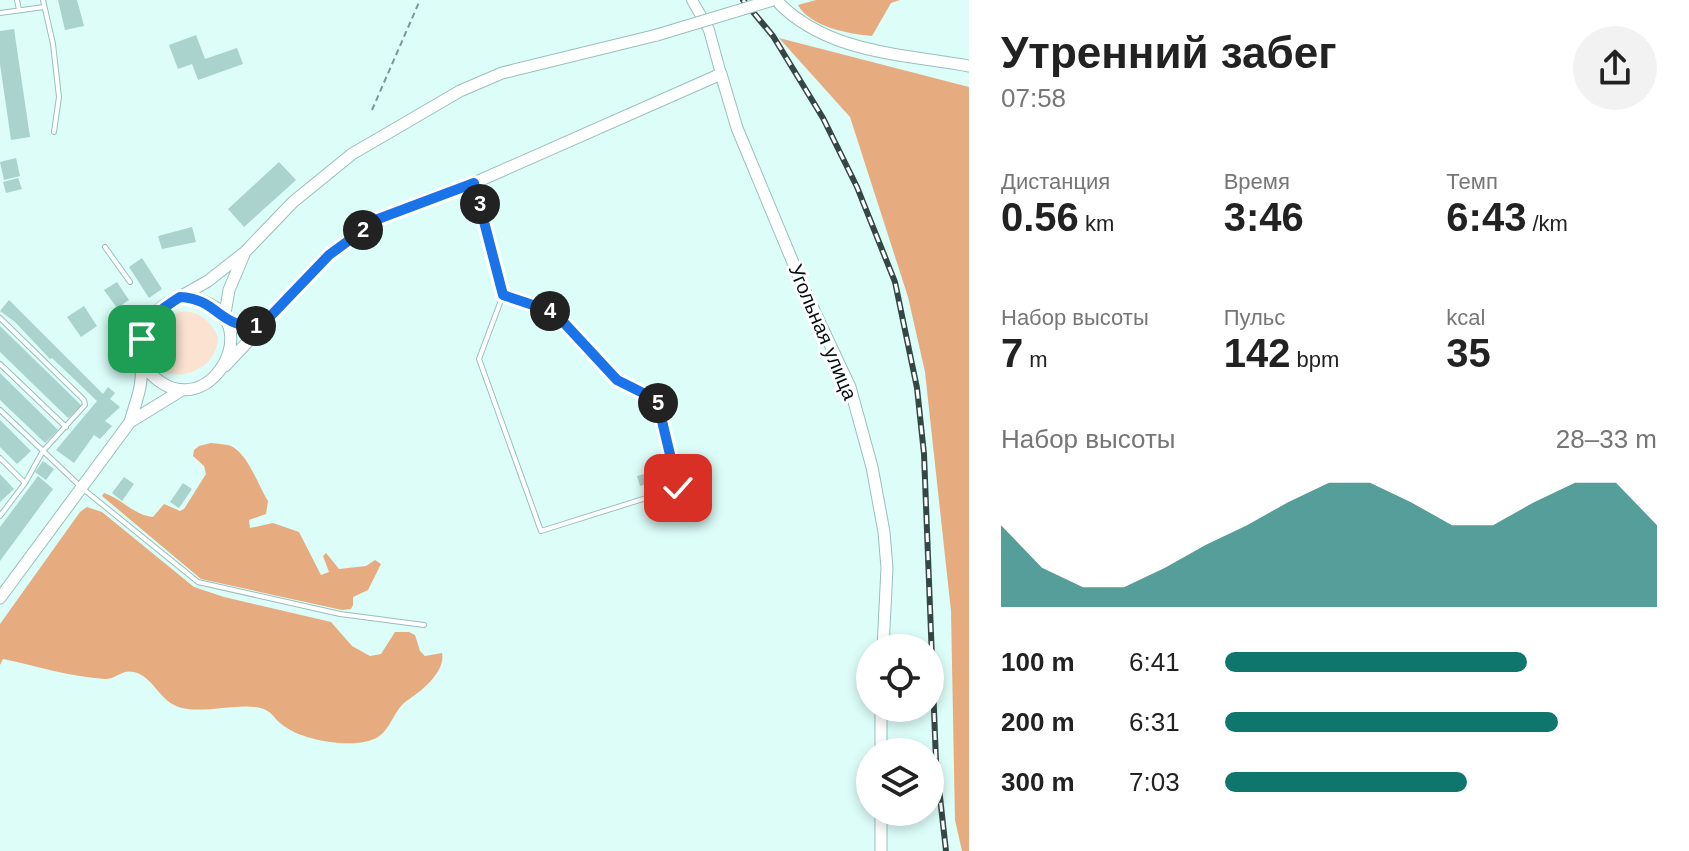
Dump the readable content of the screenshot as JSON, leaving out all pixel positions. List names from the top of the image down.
{
  "streets": {
    "main road": ["Угольная улица"]
  },
  "page": {
    "heading": ["Утренний забег", "07:58"],
    "stats": [
      ["Дистанция", "0.56 km"],
      ["Время", "3:46"],
      ["Темп", "6:43 /km"],
      ["Набор высоты", "7 m"],
      ["Пульс", "142 bpm"],
      ["kcal", "35"]
    ],
    "pins": [
      "3",
      "2",
      "4",
      "1",
      "5"
    ],
    "chart": ["Набор высоты", "28–33 m"],
    "list": [
      {
        "name": "100 m",
        "note": "6:41"
      },
      {
        "name": "200 m",
        "note": "6:31"
      },
      {
        "name": "300 m",
        "note": "7:03"
      }
    ]
  }
}
